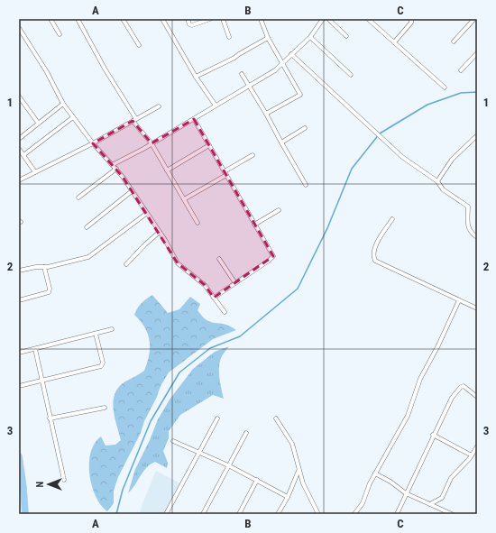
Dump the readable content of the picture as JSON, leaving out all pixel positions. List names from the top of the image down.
{
  "north": "left",
  "grid": {
    "columns": ["A", "B", "C"],
    "rows": ["1", "2", "3"]
  }
}
